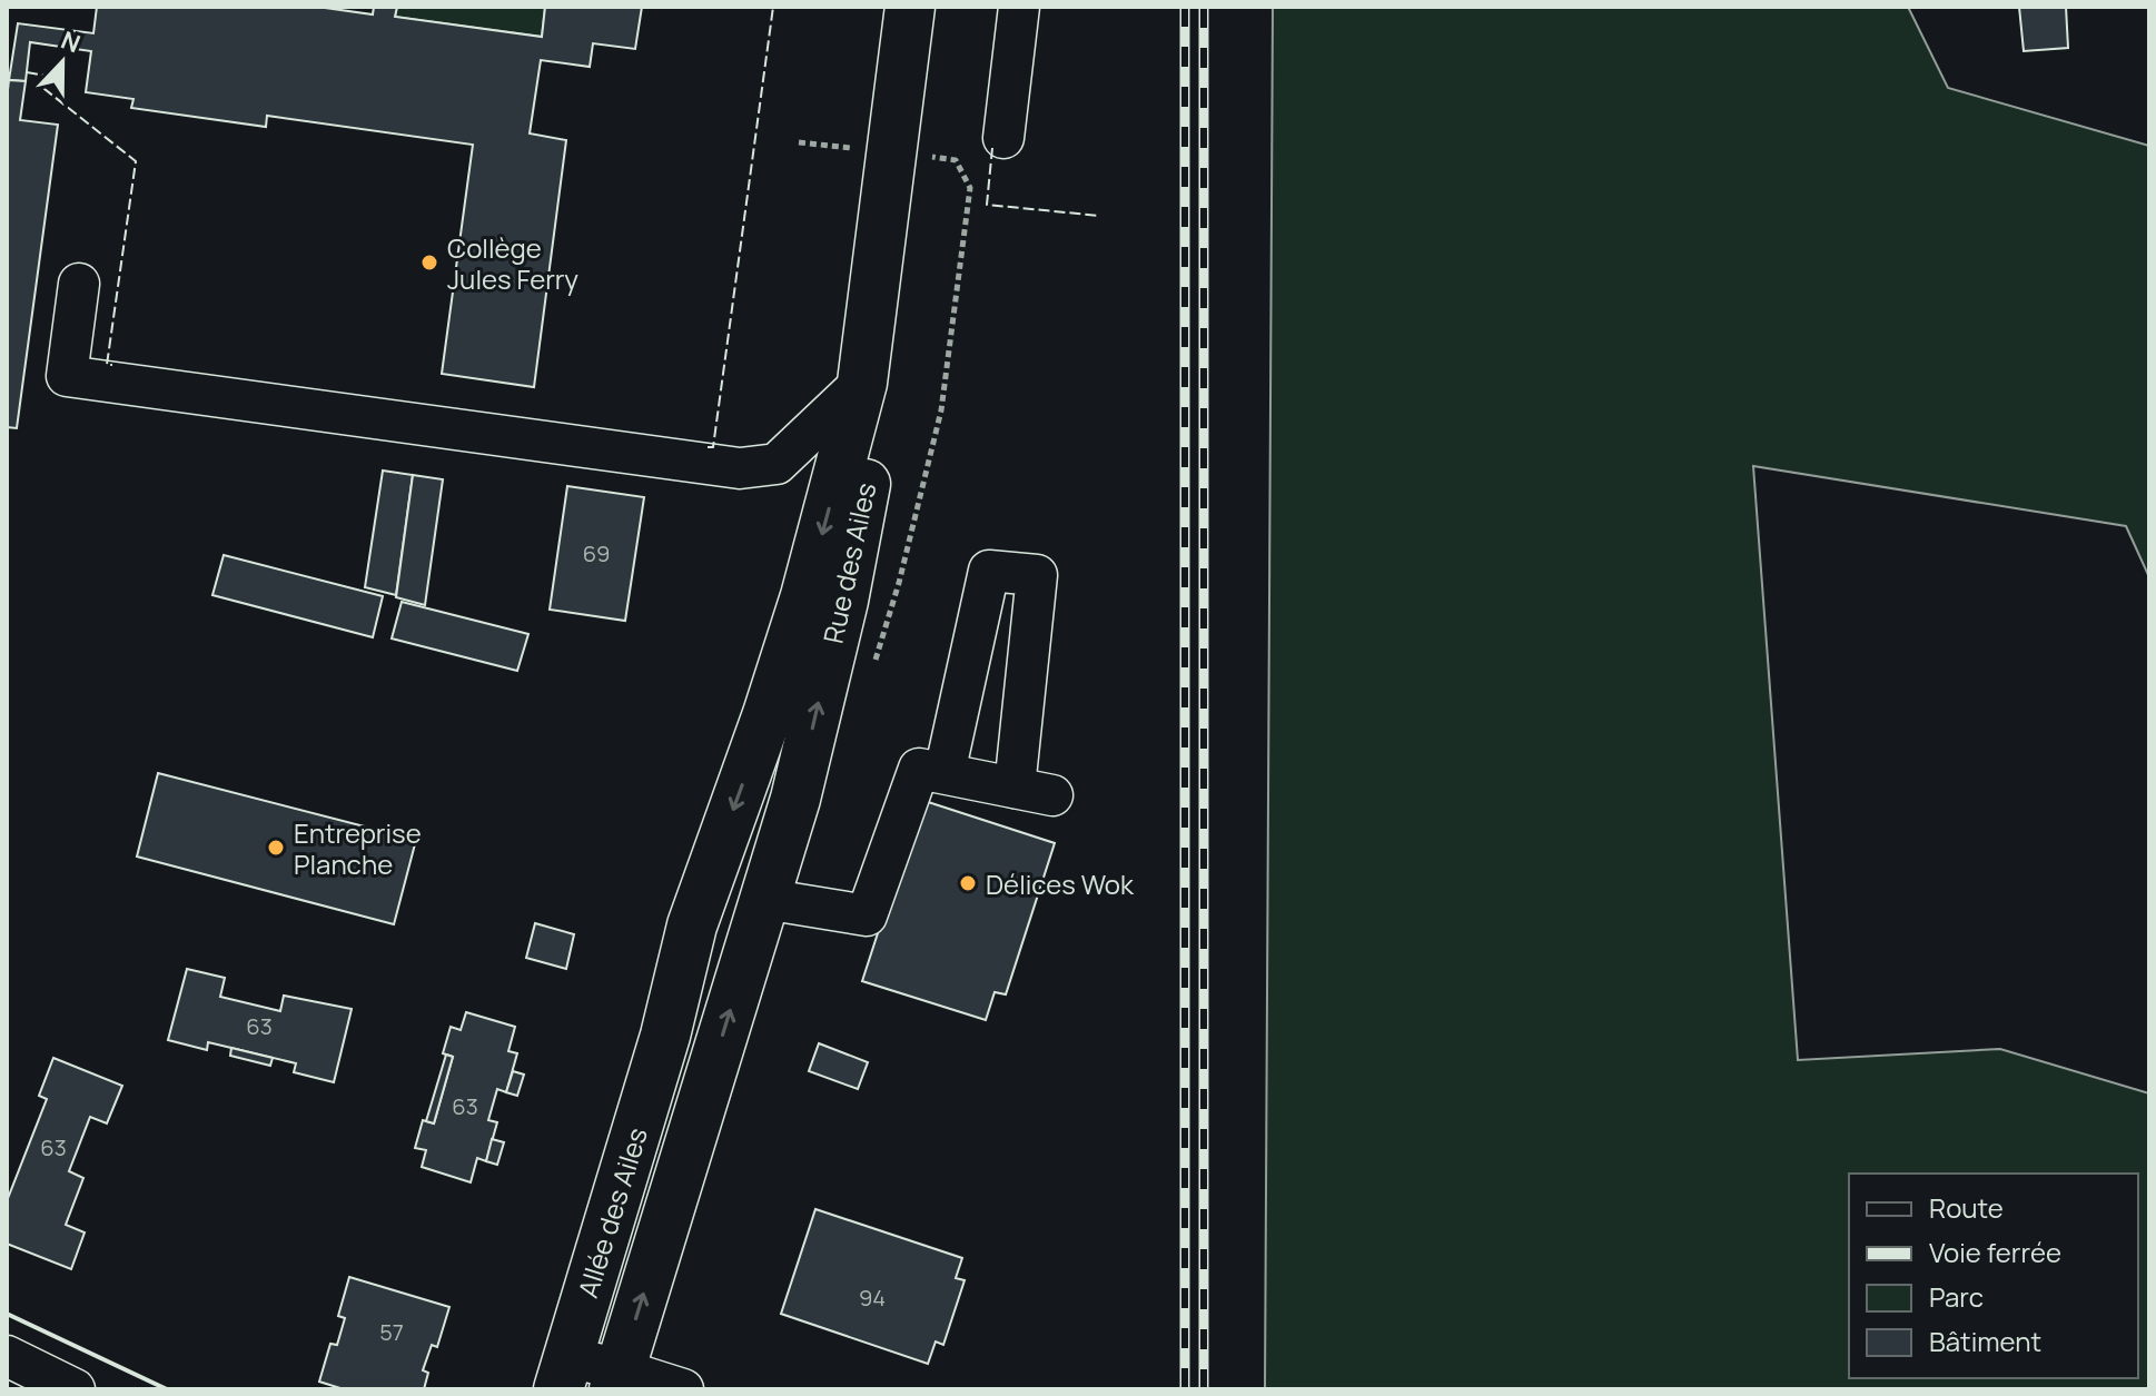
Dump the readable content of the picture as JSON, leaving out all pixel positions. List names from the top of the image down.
{
  "streets": {
    "main road": ["Rue des Ailes", "Allée des Ailes"]
  },
  "crossings": [
    ["Rue des Ailes", "Allée des Ailes"]
  ],
  "places": ["Collège Jules Ferry", "Entreprise Planche", "Délices Wok"],
  "house_numbers": [
    "69",
    "63",
    "63",
    "63",
    "94",
    "57"
  ],
  "legend": [
    "Route",
    "Voie ferrée",
    "Parc",
    "Bâtiment"
  ],
  "north": "top"
}
